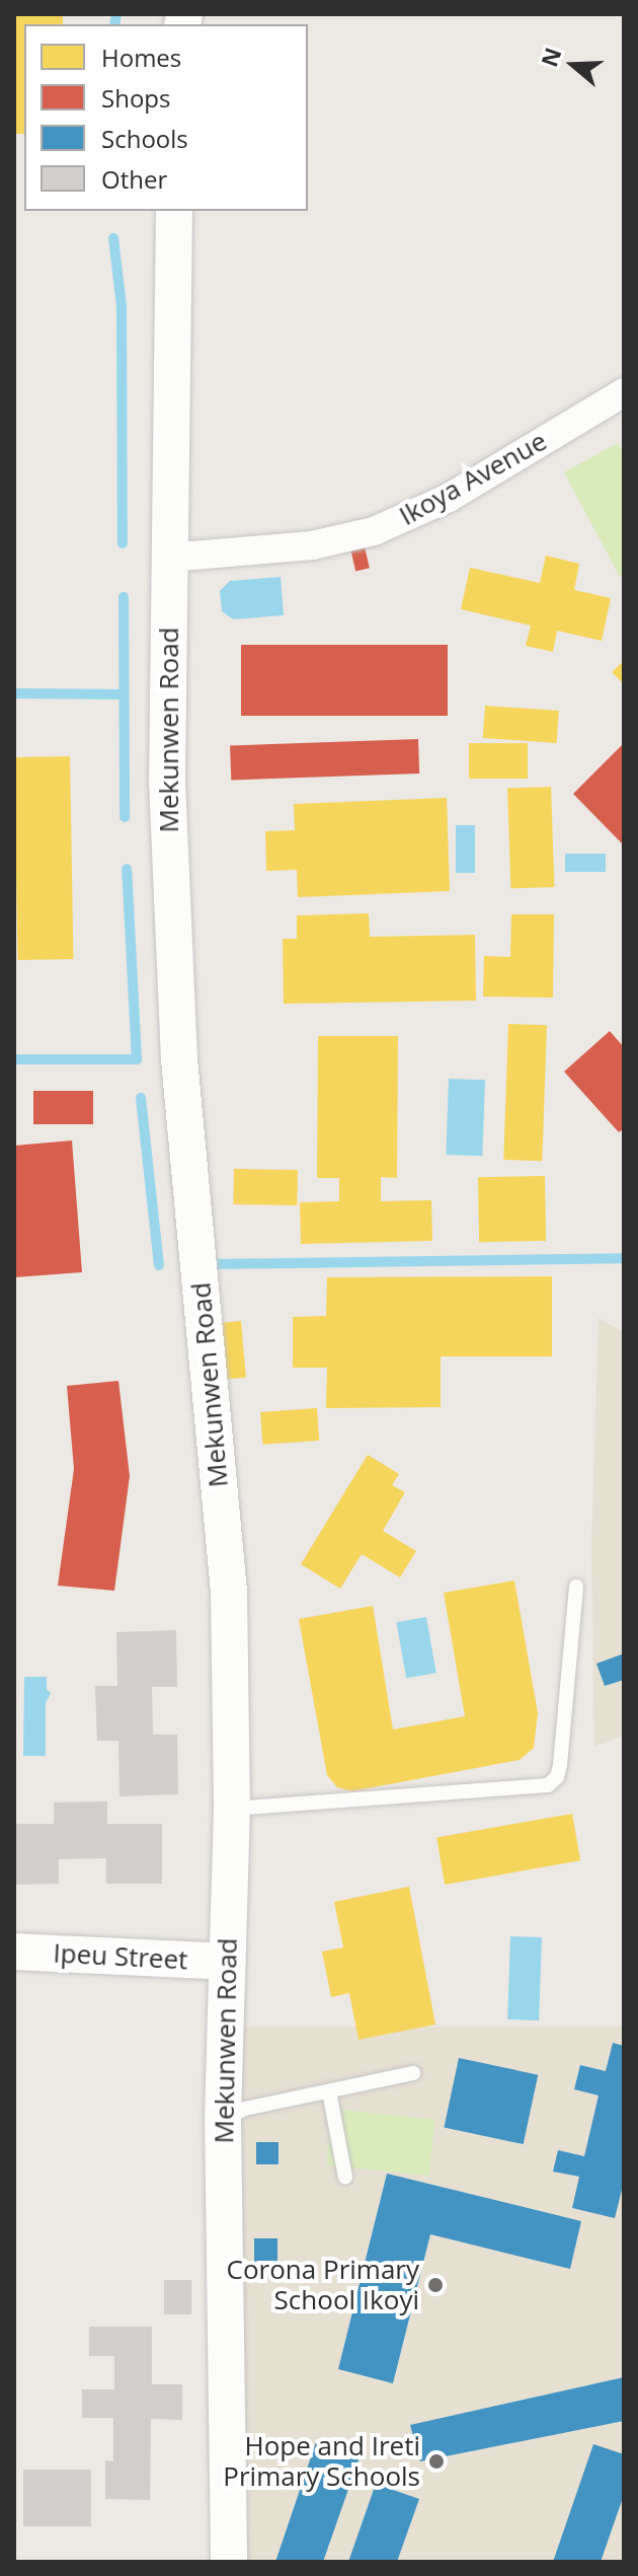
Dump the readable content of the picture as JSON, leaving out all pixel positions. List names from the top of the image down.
{
  "streets": {
    "street": ["Ikoya Avenue", "Mekunwen Road", "Ipeu Street"]
  },
  "crossings": [
    ["Ikoya Avenue", "Mekunwen Road"],
    ["Mekunwen Road", "Ipeu Street"]
  ],
  "places": ["Corona Primary School Ikoyi", "Hope and Ireti Primary Schools"],
  "legend": [
    "Homes",
    "Shops",
    "Schools",
    "Other"
  ],
  "north": "left"
}
